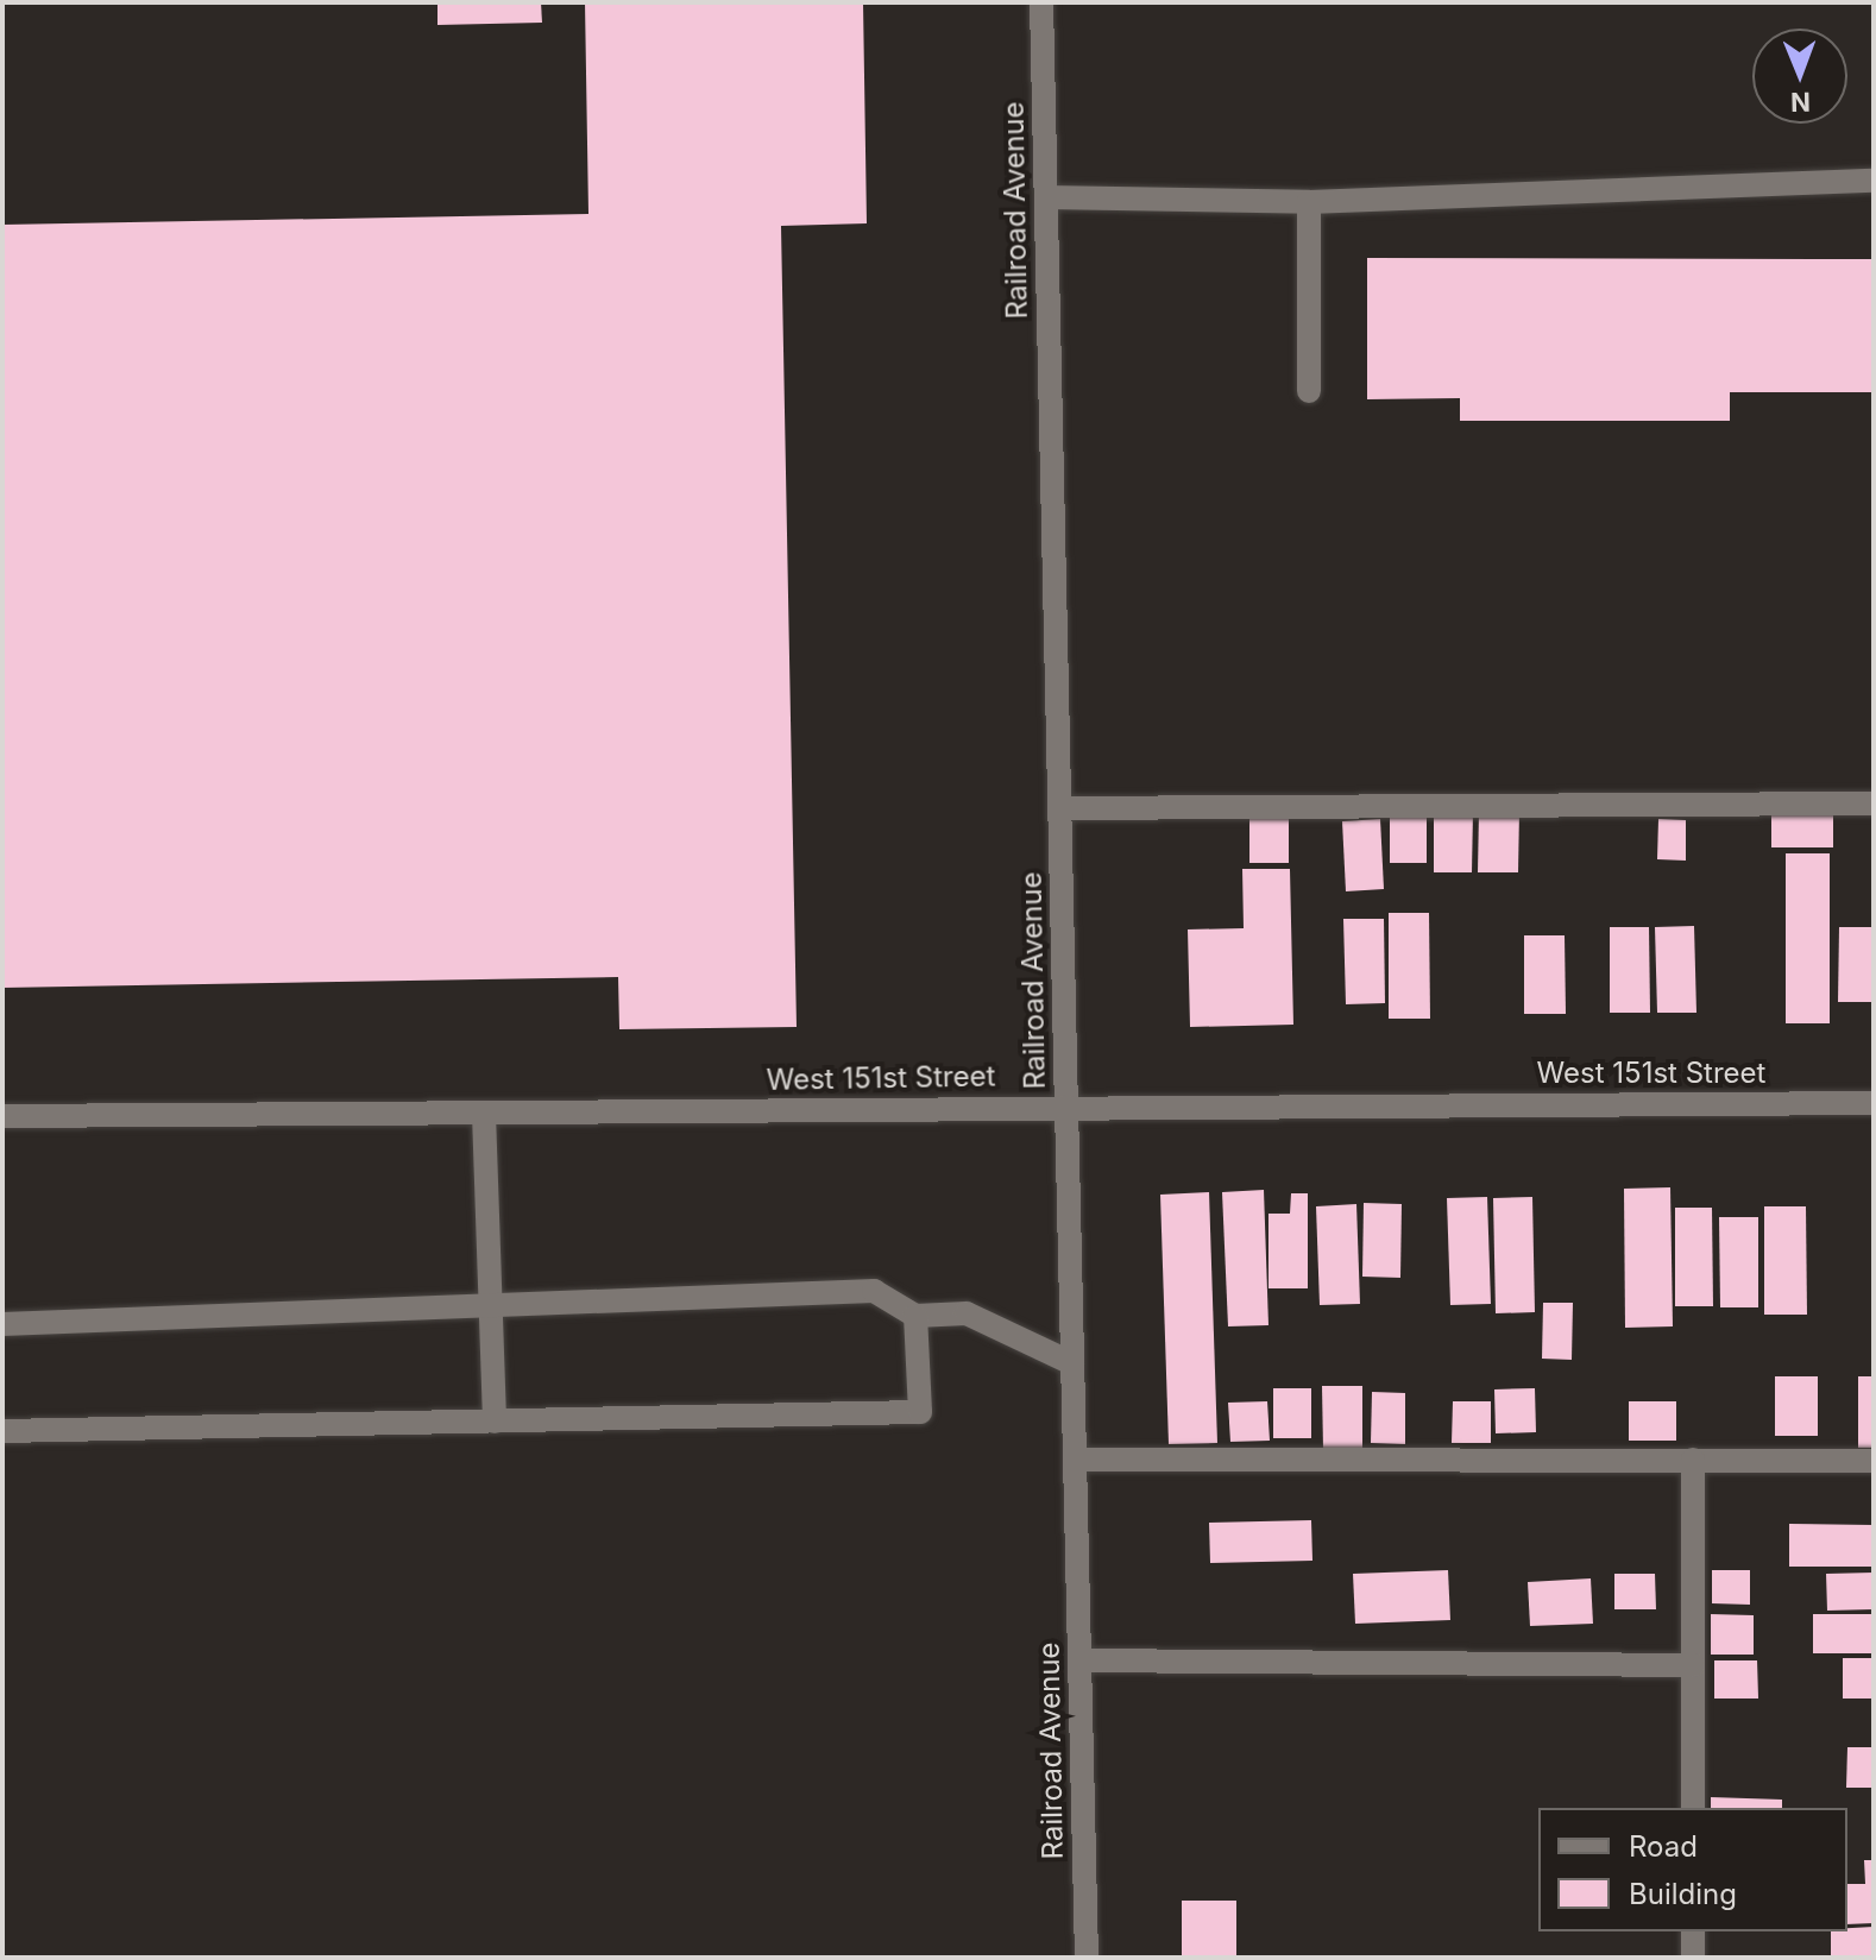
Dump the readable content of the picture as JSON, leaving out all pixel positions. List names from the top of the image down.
{
  "streets": {
    "street": ["Railroad Avenue", "West 151st Street"]
  },
  "crossings": [
    ["Railroad Avenue", "West 151st Street"]
  ],
  "legend": ["Road", "Building"],
  "north": "bottom"
}
